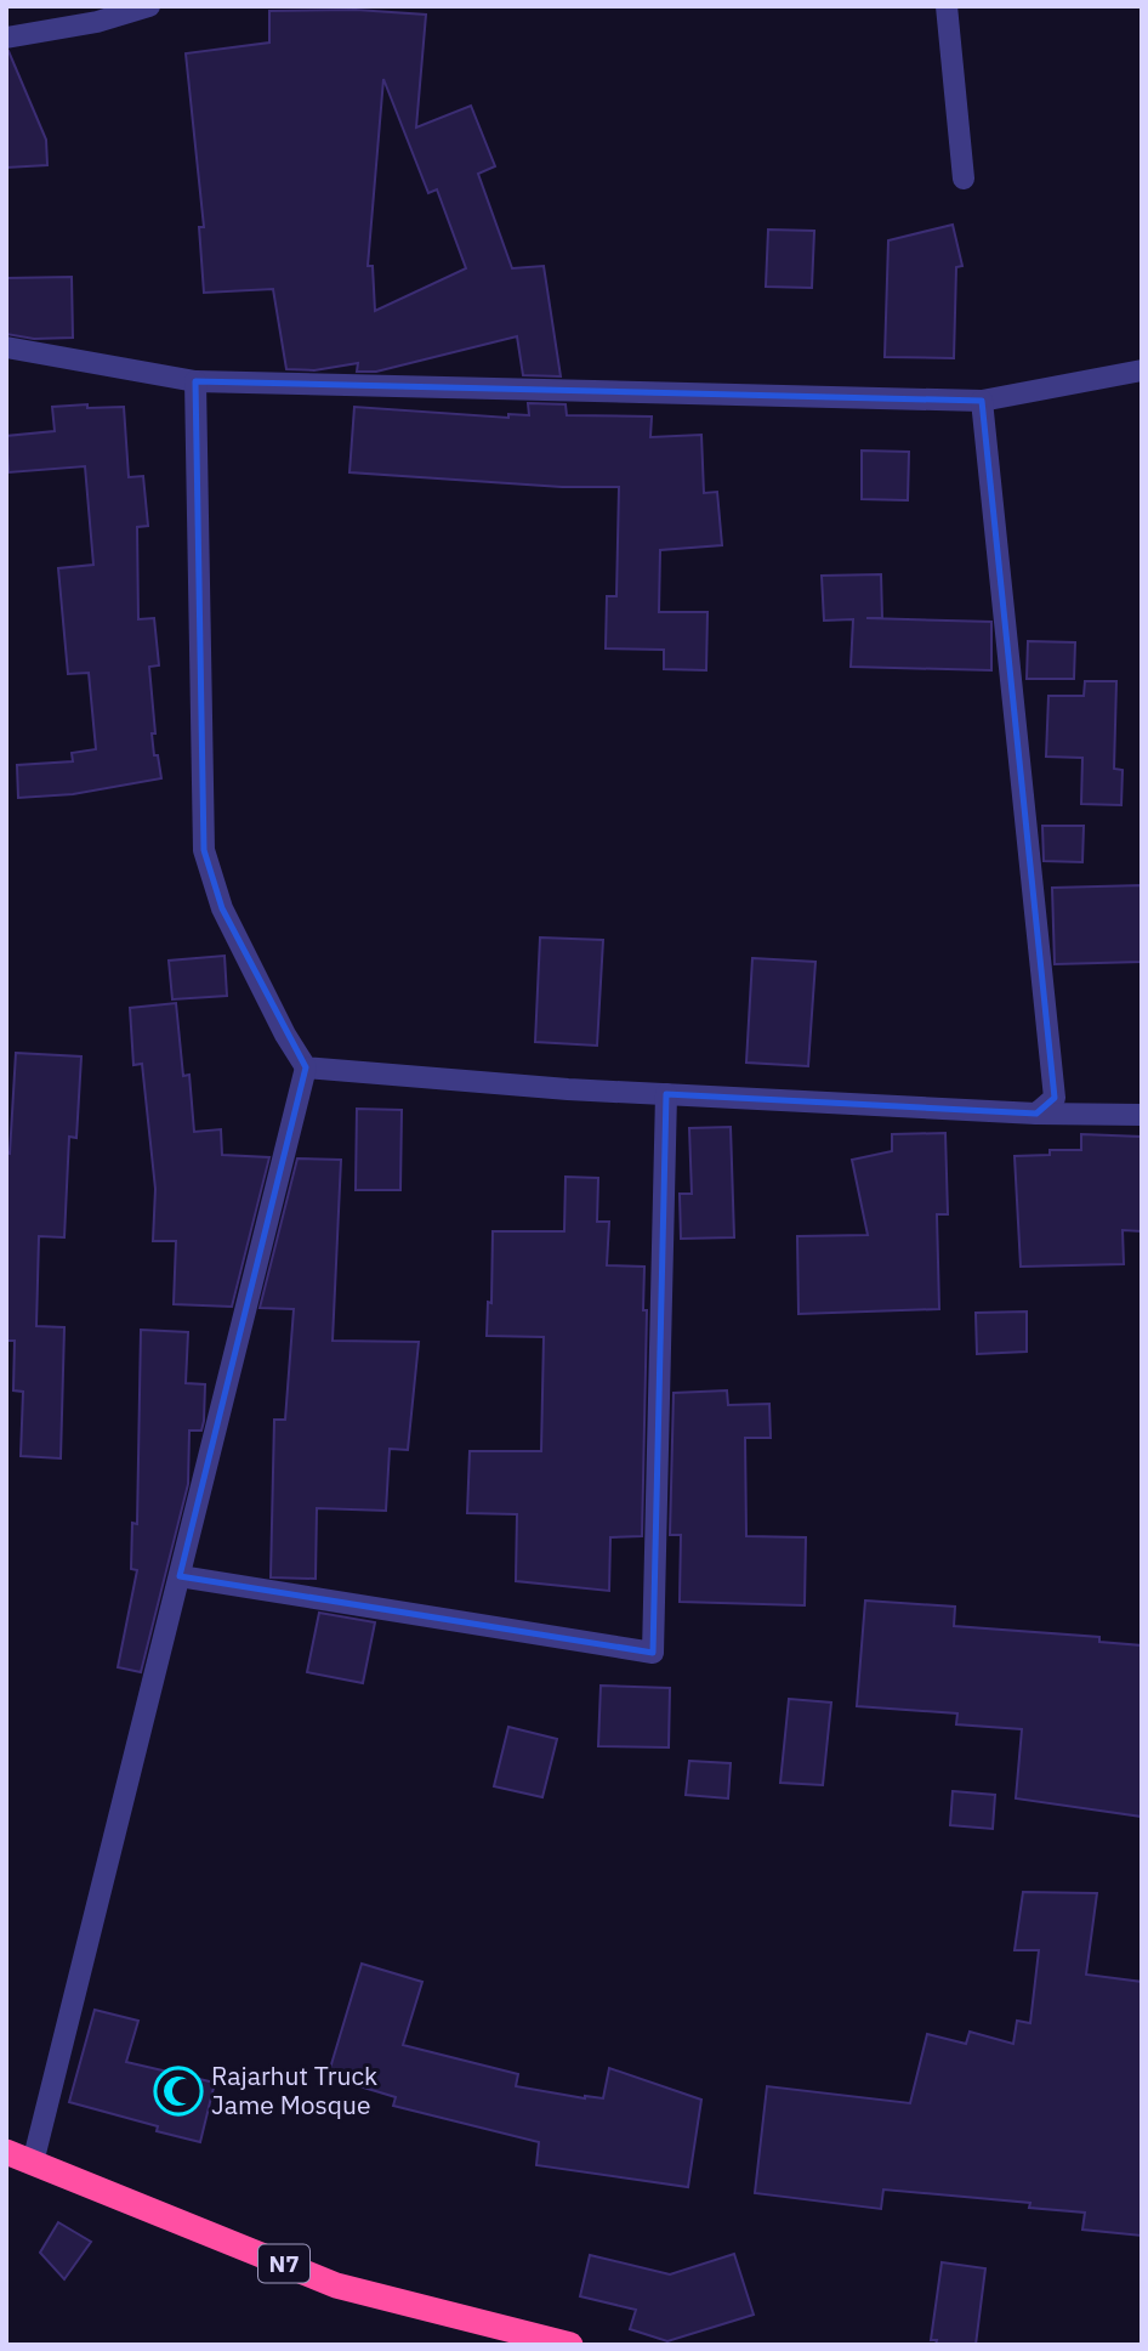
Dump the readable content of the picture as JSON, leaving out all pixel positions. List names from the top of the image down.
{
  "streets": {
    "highway": ["N7"]
  },
  "places": {
    "mosque": ["Rajarhut Truck Jame Mosque"]
  }
}
